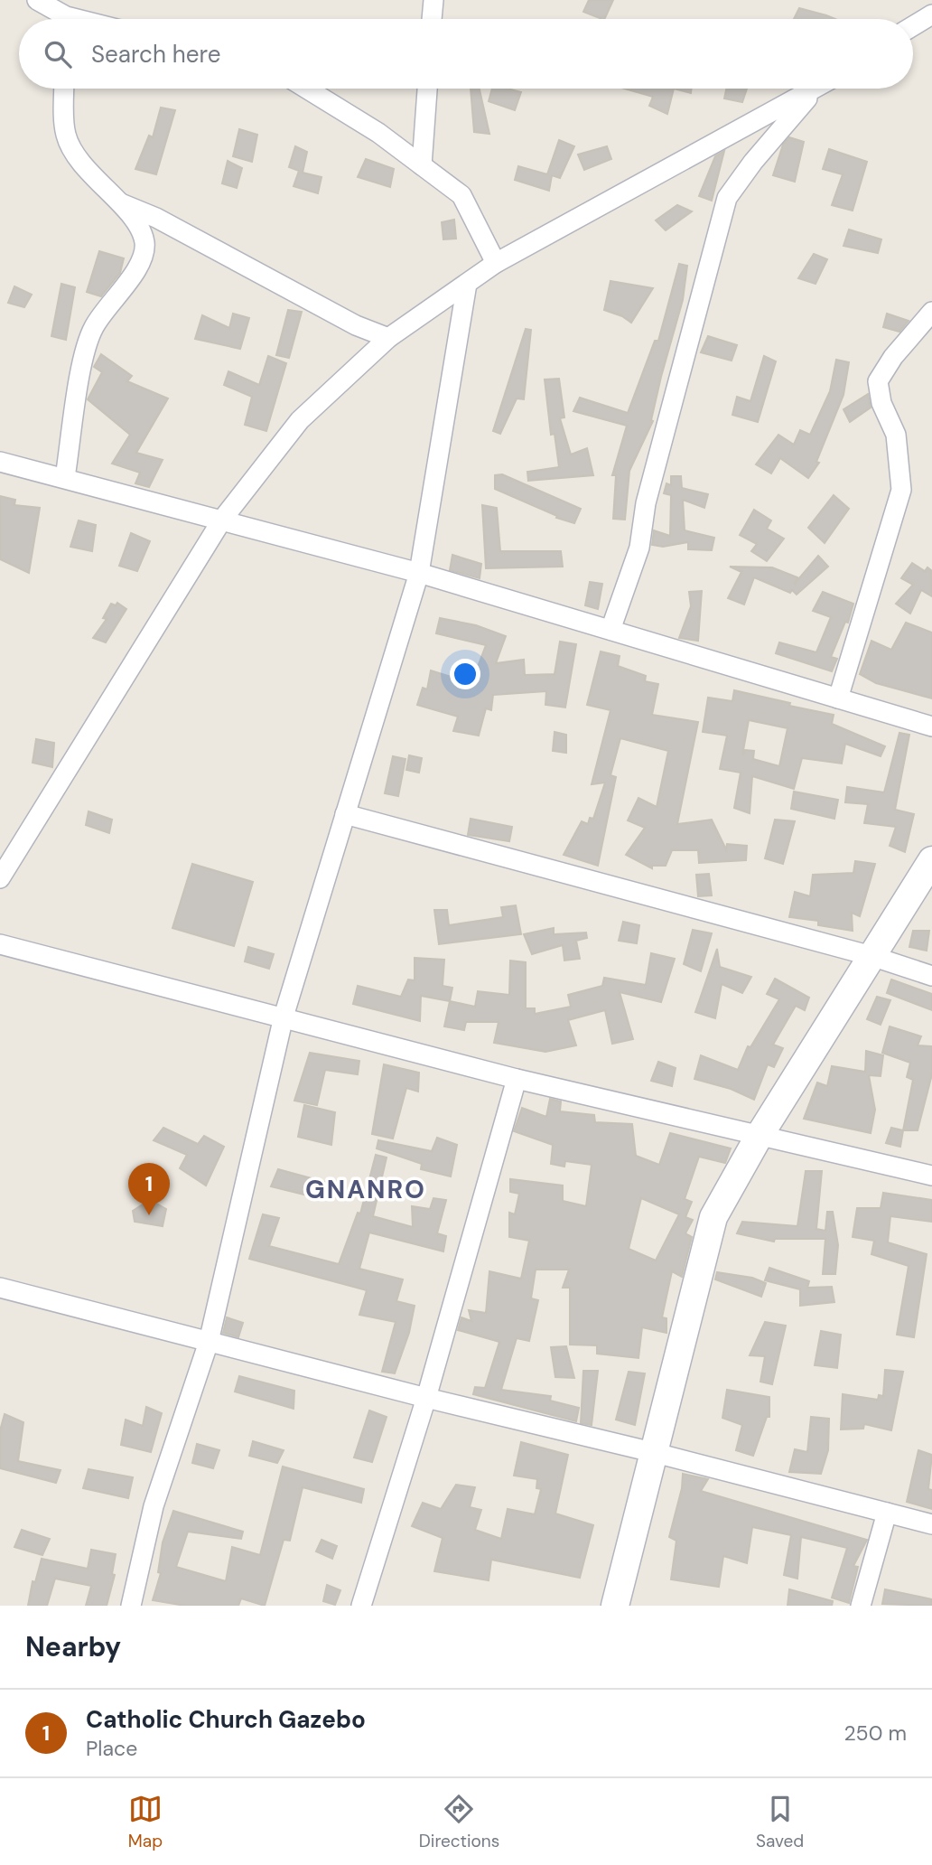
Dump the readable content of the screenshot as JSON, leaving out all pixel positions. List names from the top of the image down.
{
  "districts": ["GNANRO"],
  "page": {
    "search": "Search here",
    "pins": "1",
    "heading": "Nearby",
    "list": [
      {
        "mark": "1",
        "name": "Catholic Church Gazebo",
        "note": "Place",
        "value": "250 m"
      }
    ],
    "nav": ["Map", "Directions", "Saved"]
  }
}
